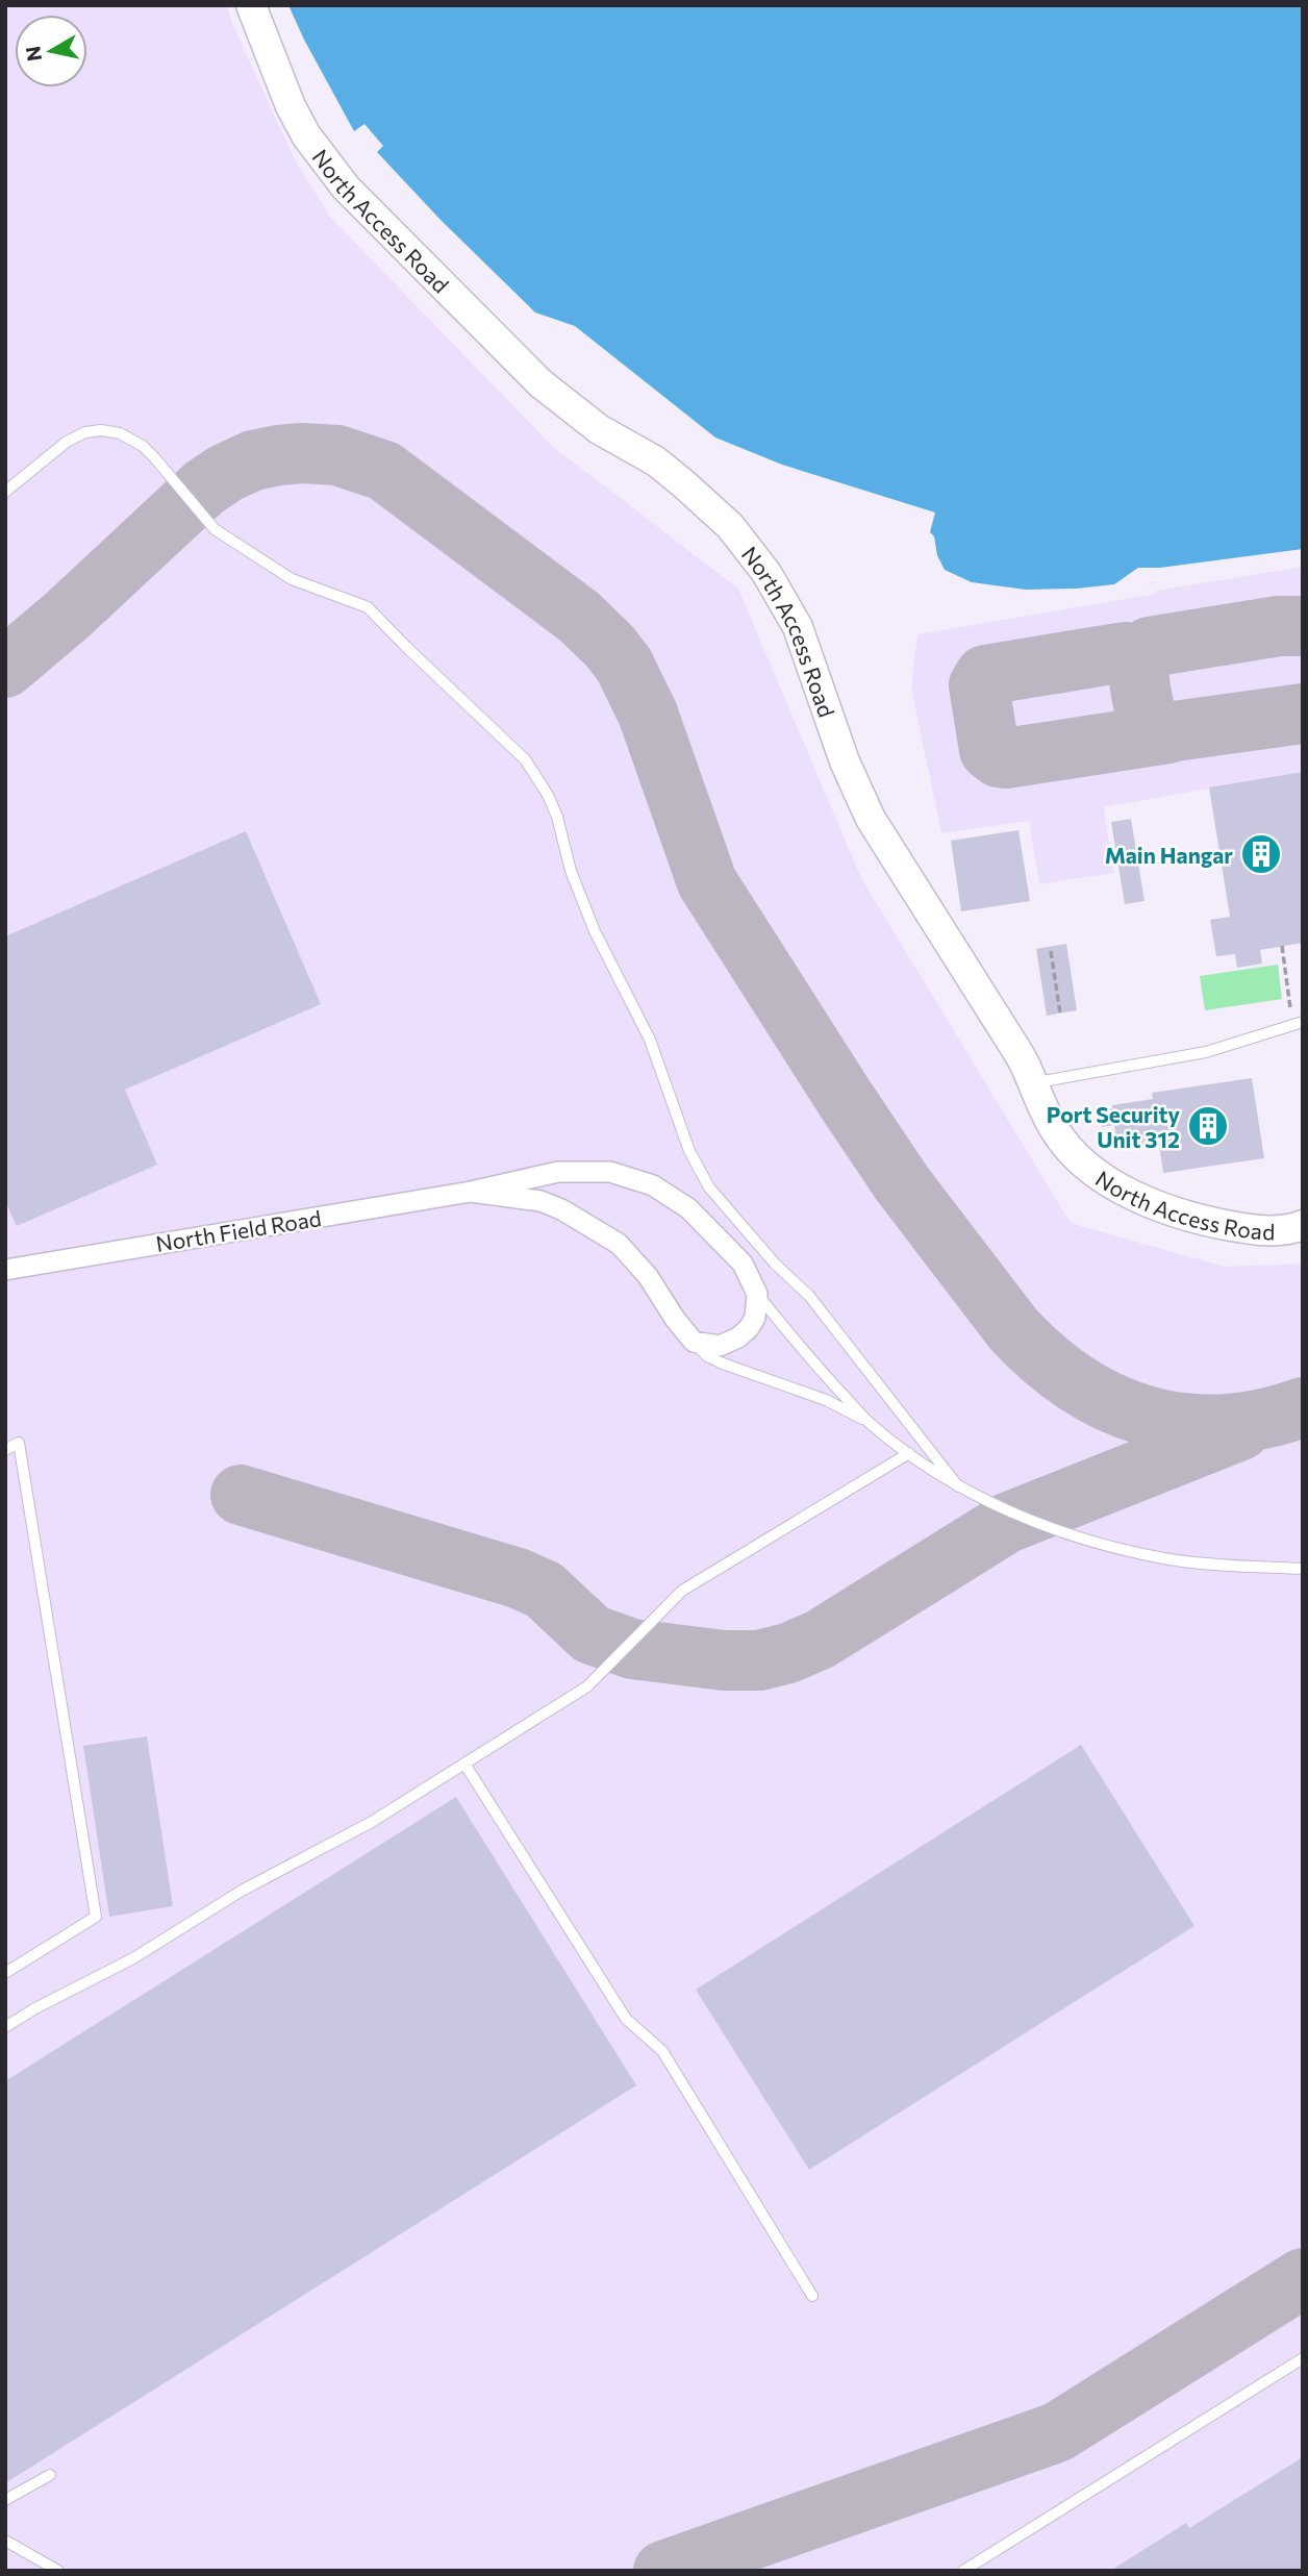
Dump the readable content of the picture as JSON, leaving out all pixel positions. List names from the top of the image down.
{
  "streets": {
    "street": ["North Access Road", "North Field Road"]
  },
  "places": {
    "building": ["Main Hangar", "Port Security Unit 312"]
  },
  "north": "left"
}
